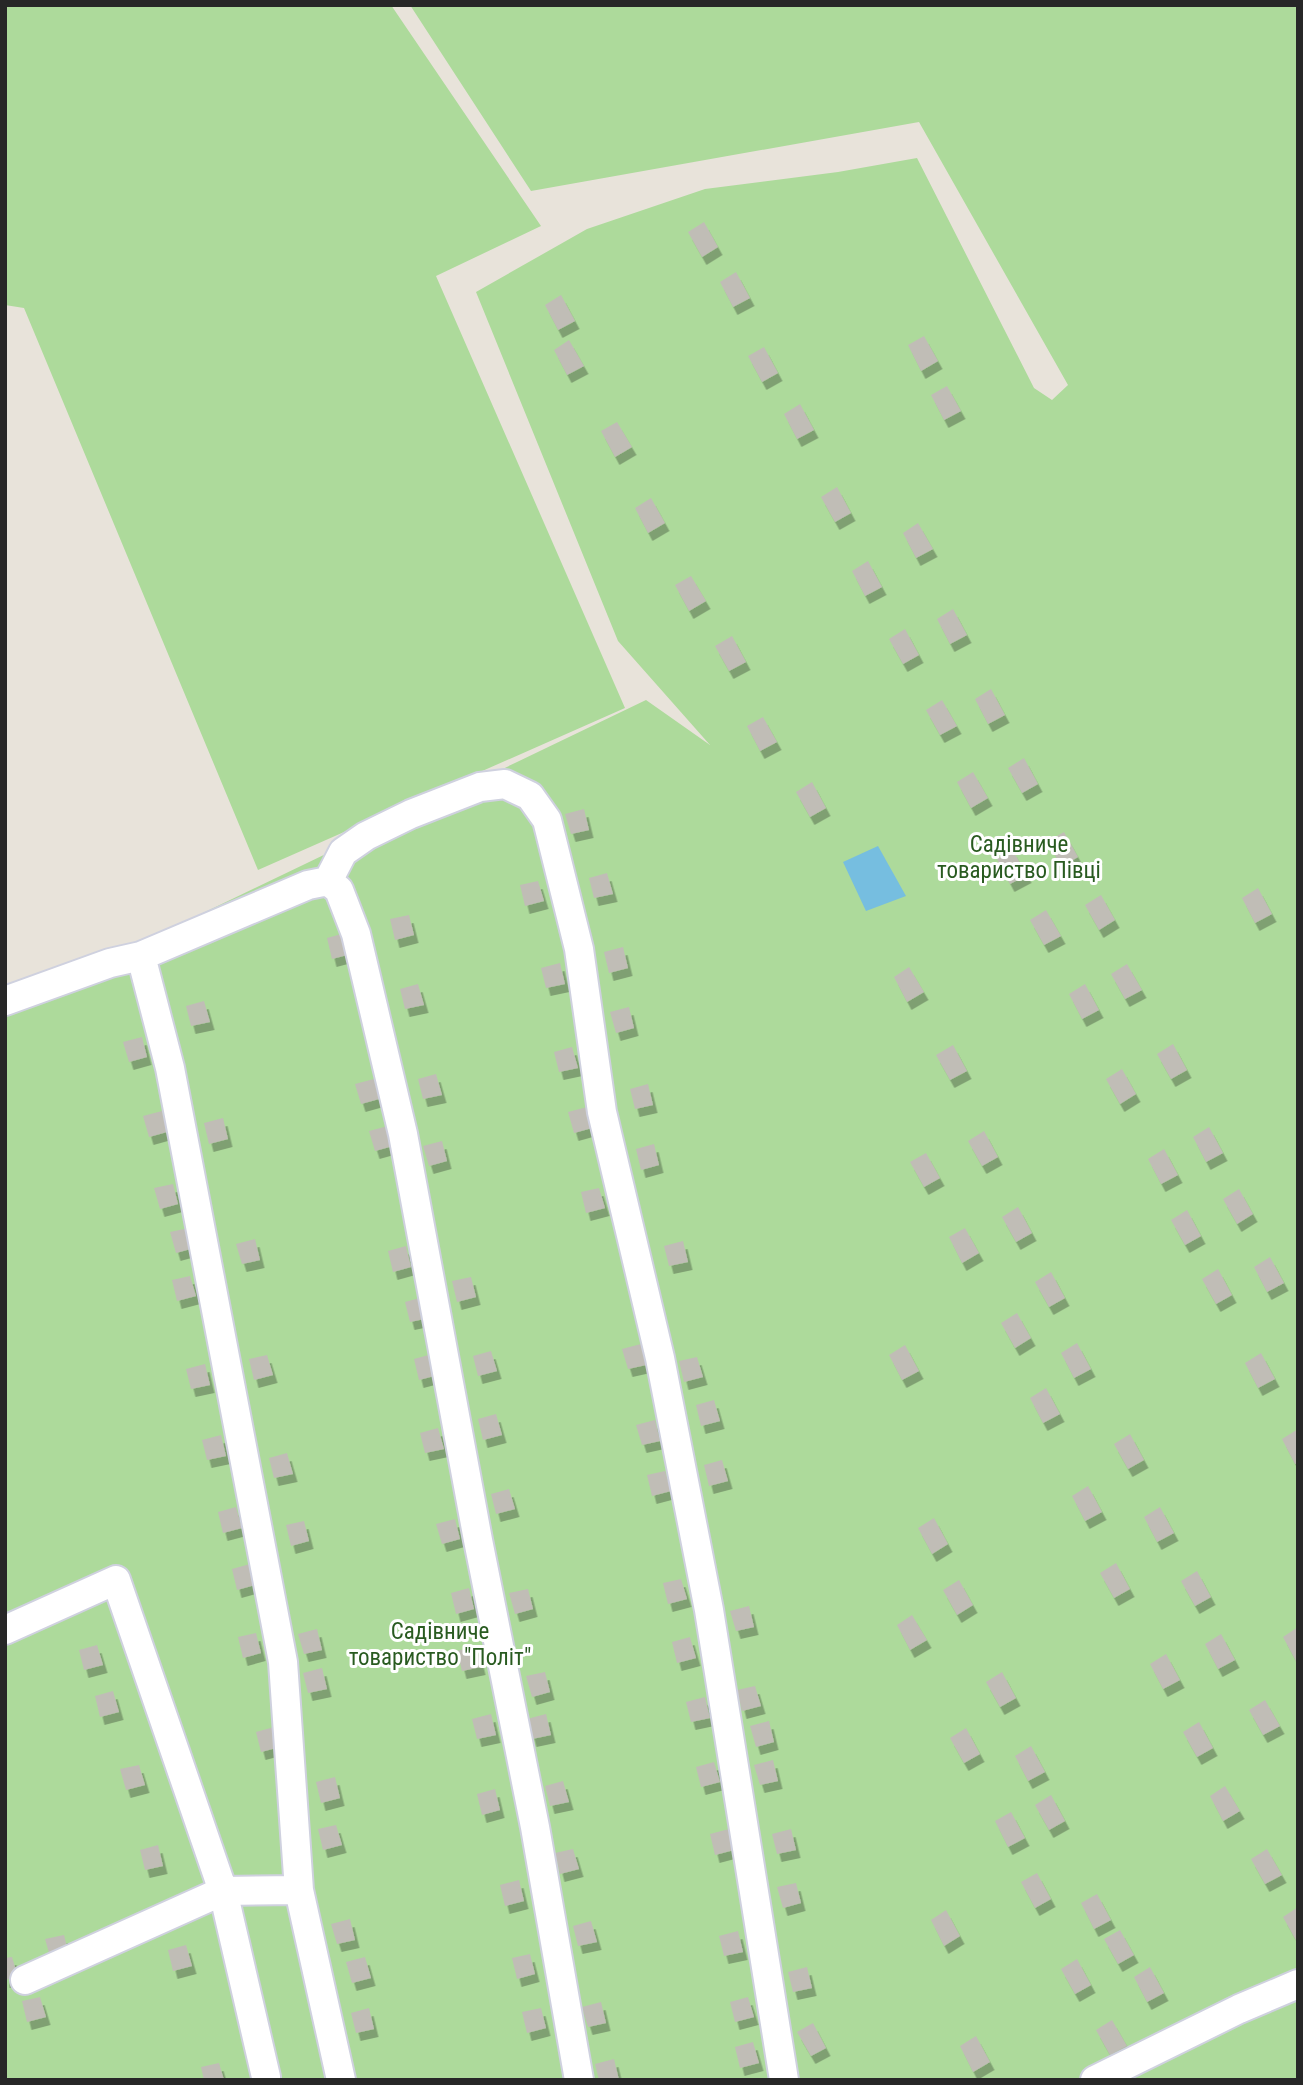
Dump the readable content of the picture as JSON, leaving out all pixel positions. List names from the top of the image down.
{
  "parks": ["Садівниче товариство Півці", "Садівниче товариство \"Політ\""]
}
